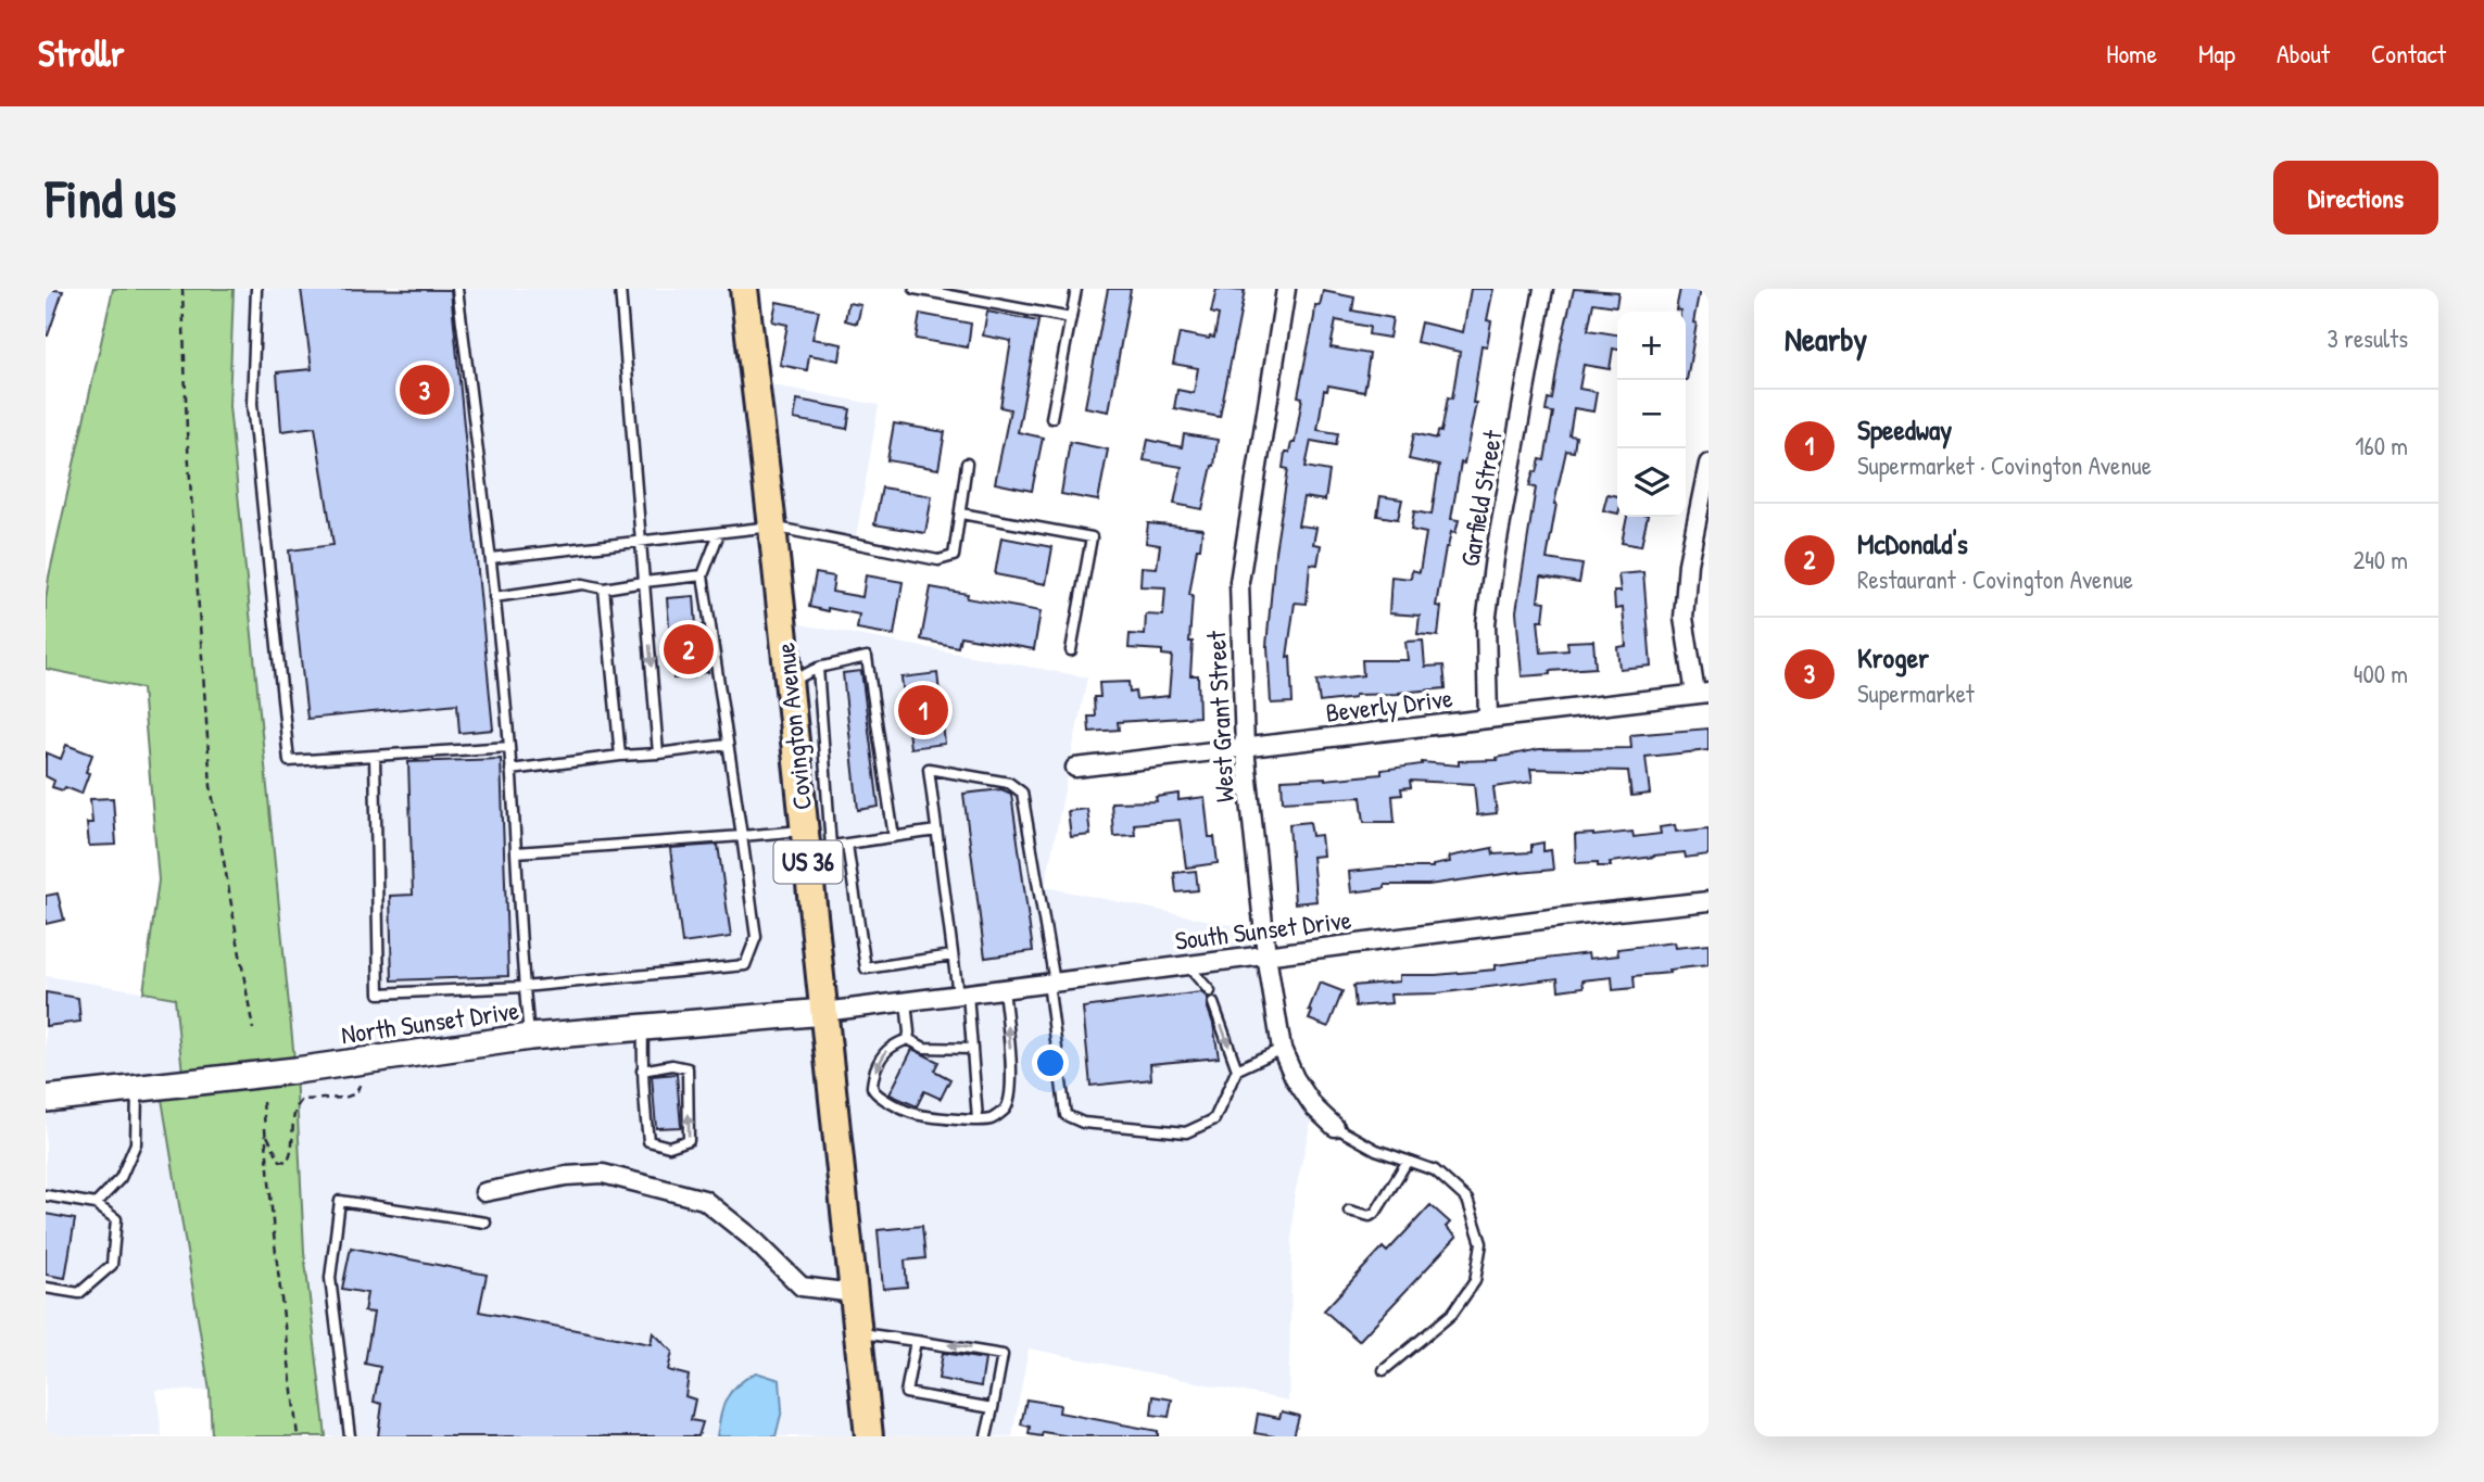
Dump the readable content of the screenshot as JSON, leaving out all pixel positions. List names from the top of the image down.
{
  "streets": {
    "main road": ["Covington Avenue", "US 36", "North Sunset Drive"],
    "street": [
      "Garfield Street",
      "Beverly Drive",
      "West Grant Street",
      "South Sunset Drive"
    ]
  },
  "crossings": [
    ["Garfield Street", "Beverly Drive"],
    ["Beverly Drive", "West Grant Street"],
    ["West Grant Street", "South Sunset Drive"],
    ["Covington Avenue", "South Sunset Drive"],
    ["Covington Avenue", "North Sunset Drive"],
    ["South Sunset Drive", "North Sunset Drive"]
  ],
  "page": {
    "header": "Strollr",
    "nav": [
      "Home",
      "Map",
      "About",
      "Contact"
    ],
    "buttons": "Directions",
    "title": "Find us",
    "heading": ["Nearby", "3 results"],
    "map_buttons": ["+", "−"],
    "pins": ["3", "2", "1"],
    "list": [
      {
        "mark": "1",
        "name": "Speedway",
        "note": "Supermarket · Covington Avenue",
        "value": "160 m"
      },
      {
        "mark": "2",
        "name": "McDonald's",
        "note": "Restaurant · Covington Avenue",
        "value": "240 m"
      },
      {
        "mark": "3",
        "name": "Kroger",
        "note": "Supermarket",
        "value": "400 m"
      }
    ]
  }
}
